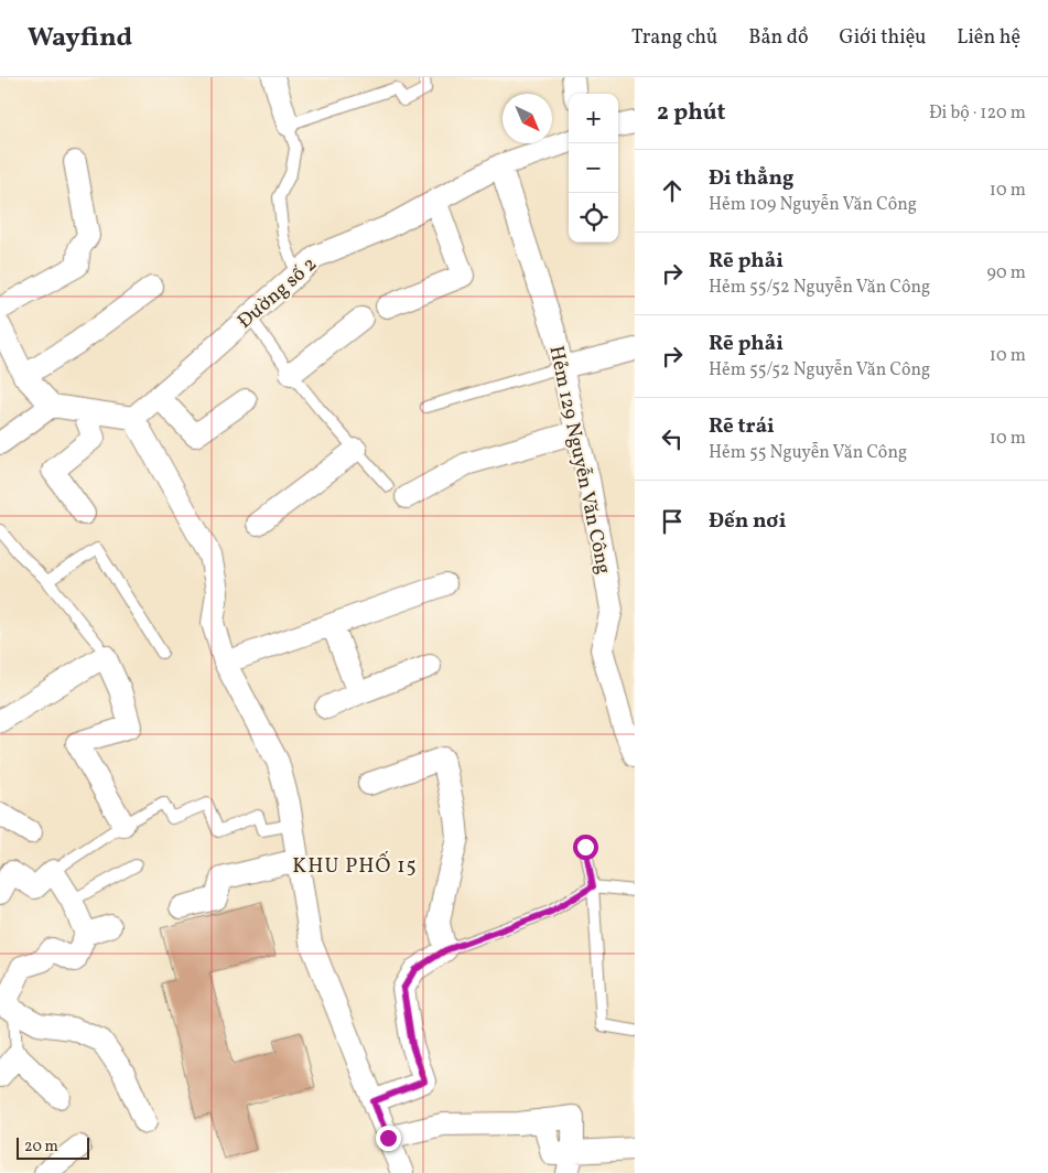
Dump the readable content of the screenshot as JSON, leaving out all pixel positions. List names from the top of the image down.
{
  "streets": {
    "street": ["Đường số 2", "Hẻm 129 Nguyễn Văn Công"]
  },
  "crossings": [
    ["Đường số 2", "Hẻm 129 Nguyễn Văn Công"]
  ],
  "districts": ["KHU PHỐ 15"],
  "scale_bar": "20 m",
  "north": "bottom right",
  "page": {
    "header": "Wayfind",
    "nav": [
      "Trang chủ",
      "Bản đồ",
      "Giới thiệu",
      "Liên hệ"
    ],
    "heading": ["2 phút", "Đi bộ · 120 m"],
    "map_buttons": ["+", "−"],
    "list": [
      ["Đi thẳng", "Hẻm 109 Nguyễn Văn Công", "10 m"],
      ["Rẽ phải", "Hẻm 55/52 Nguyễn Văn Công", "90 m"],
      ["Rẽ phải", "Hẻm 55/52 Nguyễn Văn Công", "10 m"],
      ["Rẽ trái", "Hẻm 55 Nguyễn Văn Công", "10 m"],
      "Đến nơi"
    ],
    "scale": "20 m"
  }
}
